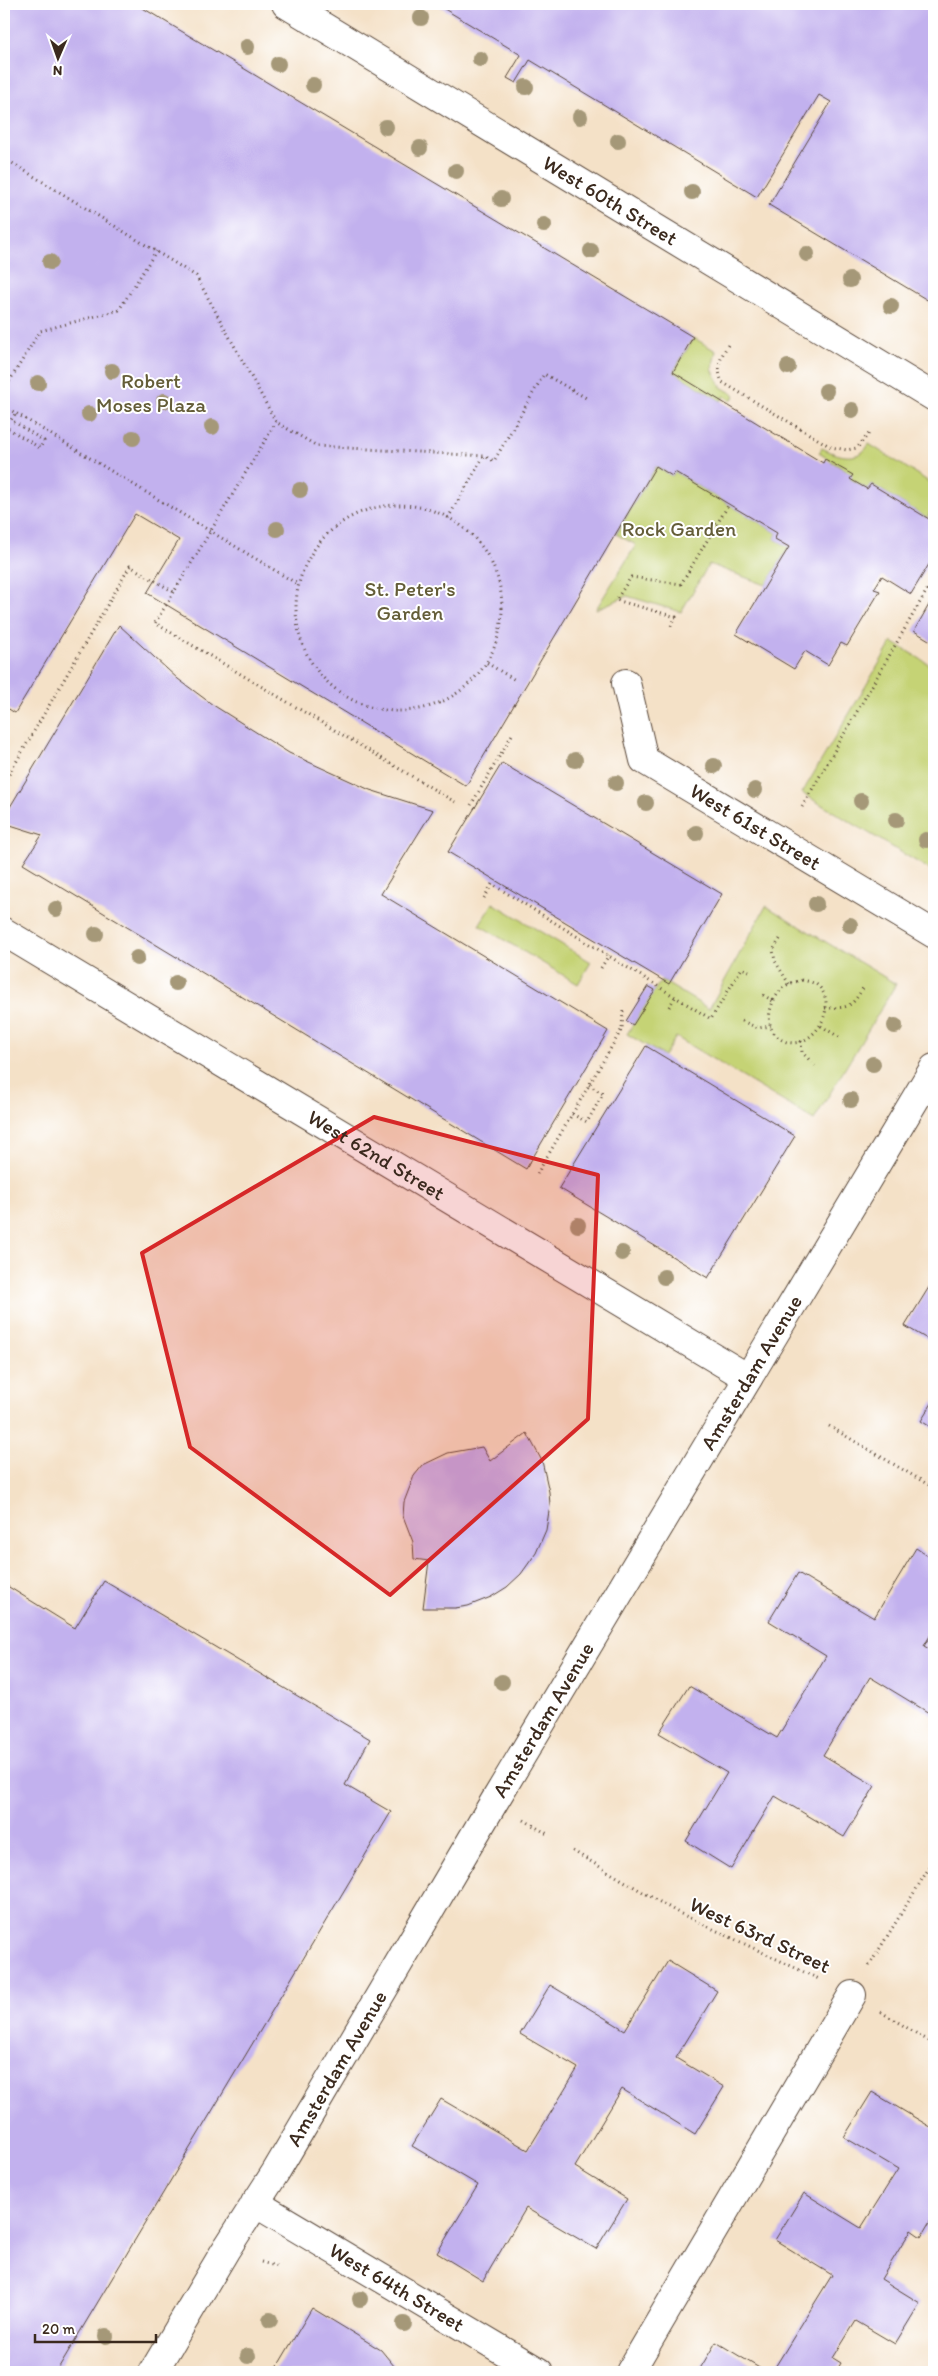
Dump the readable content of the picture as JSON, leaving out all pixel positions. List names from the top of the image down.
{
  "streets": {
    "street": [
      "West 60th Street",
      "West 61st Street",
      "West 62nd Street",
      "Amsterdam Avenue",
      "West 64th Street"
    ],
    "path": ["West 63rd Street"]
  },
  "crossings": [
    ["West 62nd Street", "Amsterdam Avenue"],
    ["Amsterdam Avenue", "West 64th Street"]
  ],
  "parks": ["Robert Moses Plaza", "Rock Garden", "St. Peter's Garden"],
  "scale_bar": "20 m",
  "north": "bottom"
}
